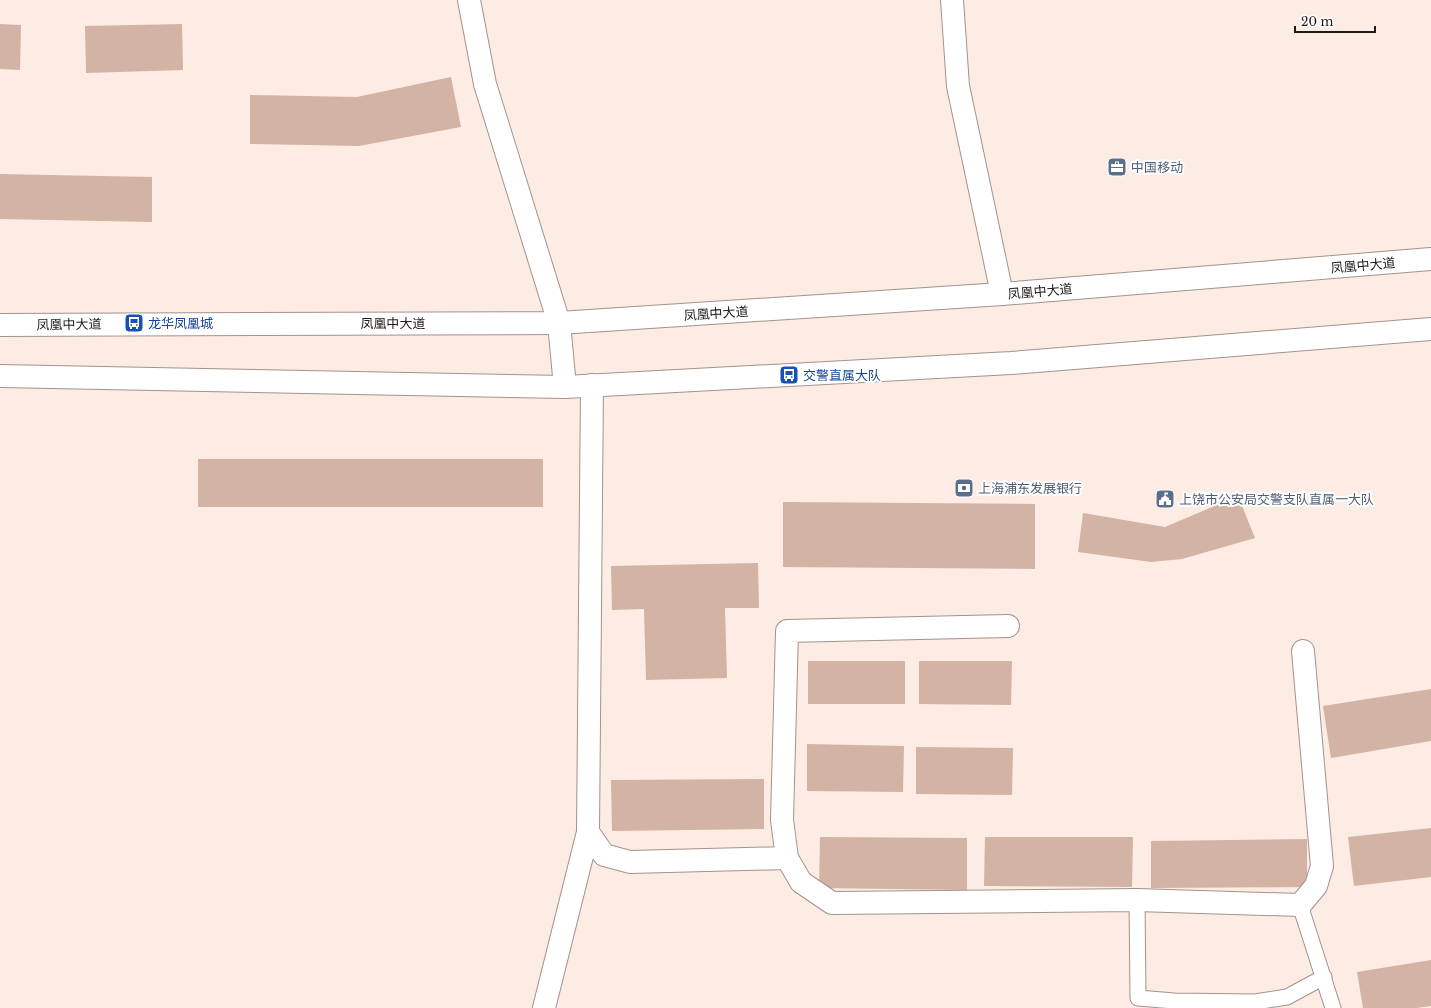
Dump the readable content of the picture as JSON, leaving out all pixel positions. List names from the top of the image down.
{
  "streets": {
    "main road": ["凤凰中大道"]
  },
  "places": {
    "office": ["中国移动"],
    "bus stop": ["龙华凤凰城", "交警直属大队"],
    "bank": ["上海浦东发展银行"],
    "public building": ["上饶市公安局交警支队直属一大队"]
  },
  "scale_bar": "20 m"
}
